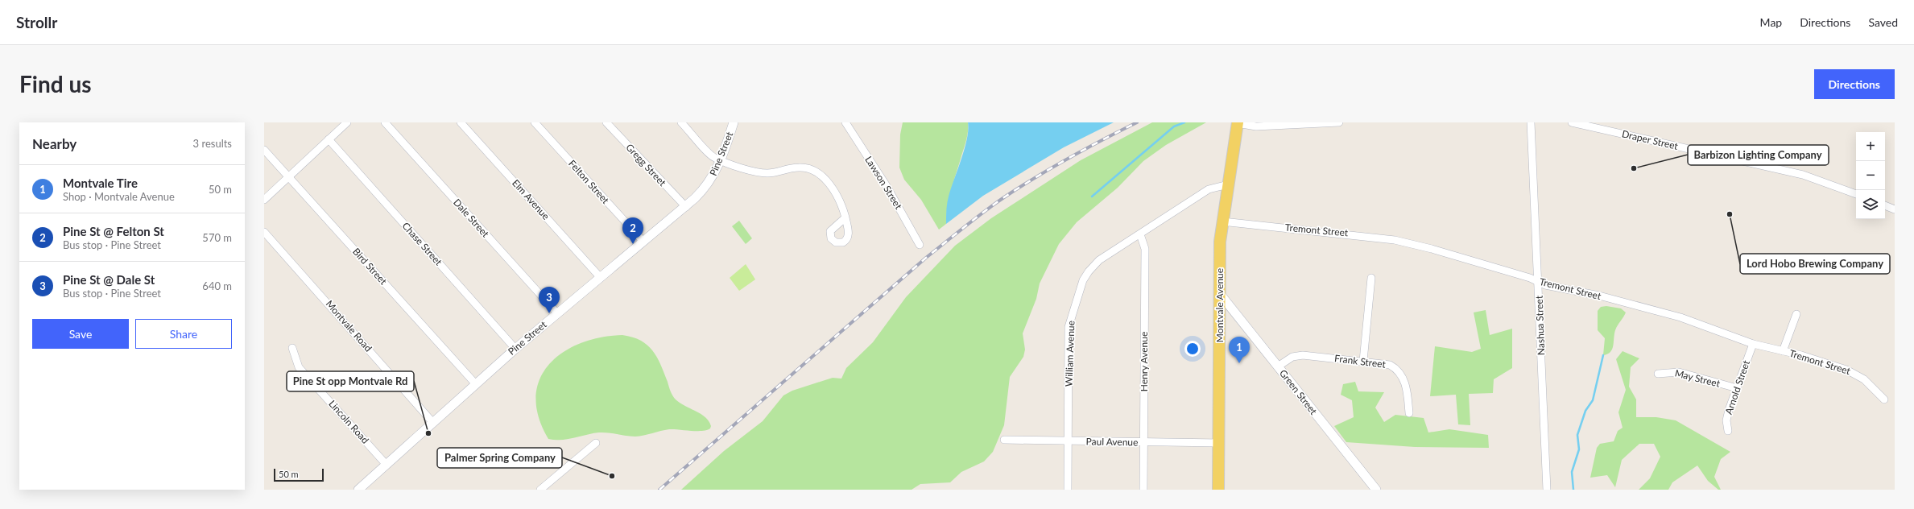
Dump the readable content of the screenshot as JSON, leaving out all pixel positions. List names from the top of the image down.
{
  "streets": {
    "main road": ["Montvale Avenue"],
    "street": [
      "Draper Street",
      "Pine Street",
      "Gregg Street",
      "Felton Street",
      "Lawson Street",
      "Elm Avenue",
      "Dale Street",
      "Tremont Street",
      "Chase Street",
      "Bird Street",
      "Nashua Street",
      "Montvale Road",
      "William Avenue",
      "Henry Avenue",
      "Frank Street",
      "May Street",
      "Arnold Street",
      "Green Street",
      "Lincoln Road",
      "Paul Avenue"
    ]
  },
  "crossings": [
    ["Pine Street", "Gregg Street"],
    ["Pine Street", "Felton Street"],
    ["Pine Street", "Elm Avenue"],
    ["Pine Street", "Dale Street"],
    ["Pine Street", "Chase Street"],
    ["Pine Street", "Bird Street"],
    ["Pine Street", "Montvale Road"],
    ["Pine Street", "Lincoln Road"],
    ["Tremont Street", "Montvale Avenue"],
    ["Tremont Street", "Nashua Street"],
    ["Tremont Street", "Arnold Street"],
    ["Montvale Avenue", "William Avenue"],
    ["Montvale Avenue", "Green Street"],
    ["Montvale Avenue", "Paul Avenue"],
    ["William Avenue", "Henry Avenue"],
    ["William Avenue", "Paul Avenue"],
    ["Henry Avenue", "Paul Avenue"],
    ["Frank Street", "Green Street"],
    ["May Street", "Arnold Street"]
  ],
  "places": [
    "Barbizon Lighting Company",
    "Lord Hobo Brewing Company",
    "Pine St opp Montvale Rd",
    "Palmer Spring Company"
  ],
  "scale_bar": "50 m",
  "page": {
    "header": "Strollr",
    "nav": ["Map", "Directions", "Saved"],
    "buttons": [
      "Directions",
      ["Save", "Share"]
    ],
    "title": "Find us",
    "heading": ["Nearby", "3 results"],
    "map_buttons": ["+", "−"],
    "list": [
      {
        "mark": "1",
        "name": "Montvale Tire",
        "note": "Shop · Montvale Avenue",
        "value": "50 m"
      },
      {
        "mark": "2",
        "name": "Pine St @ Felton St",
        "note": "Bus stop · Pine Street",
        "value": "570 m"
      },
      {
        "mark": "3",
        "name": "Pine St @ Dale St",
        "note": "Bus stop · Pine Street",
        "value": "640 m"
      }
    ],
    "pins": ["2", "3", "1"],
    "scale": "50 m"
  }
}
